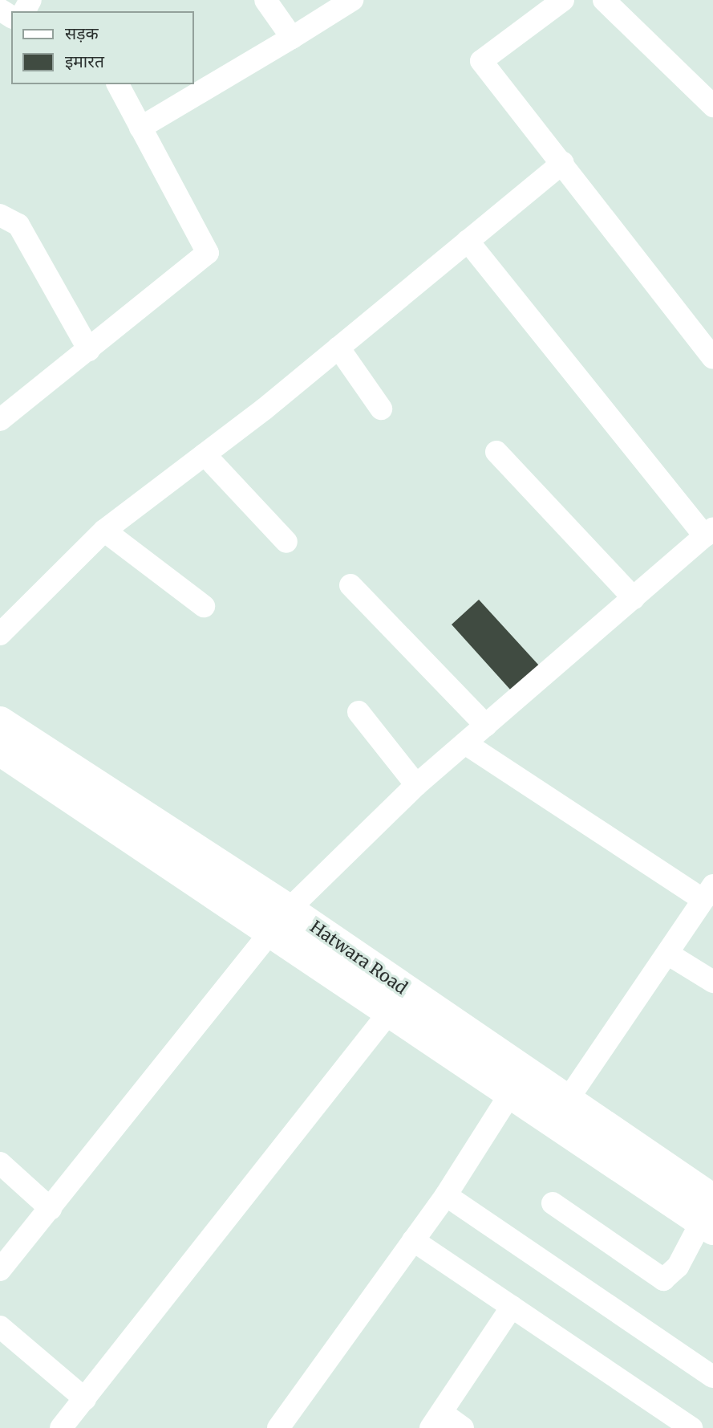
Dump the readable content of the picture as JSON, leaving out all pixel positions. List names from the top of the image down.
{
  "streets": {
    "street": ["Hatwara Road"]
  },
  "legend": ["सड़क", "इमारत"]
}
